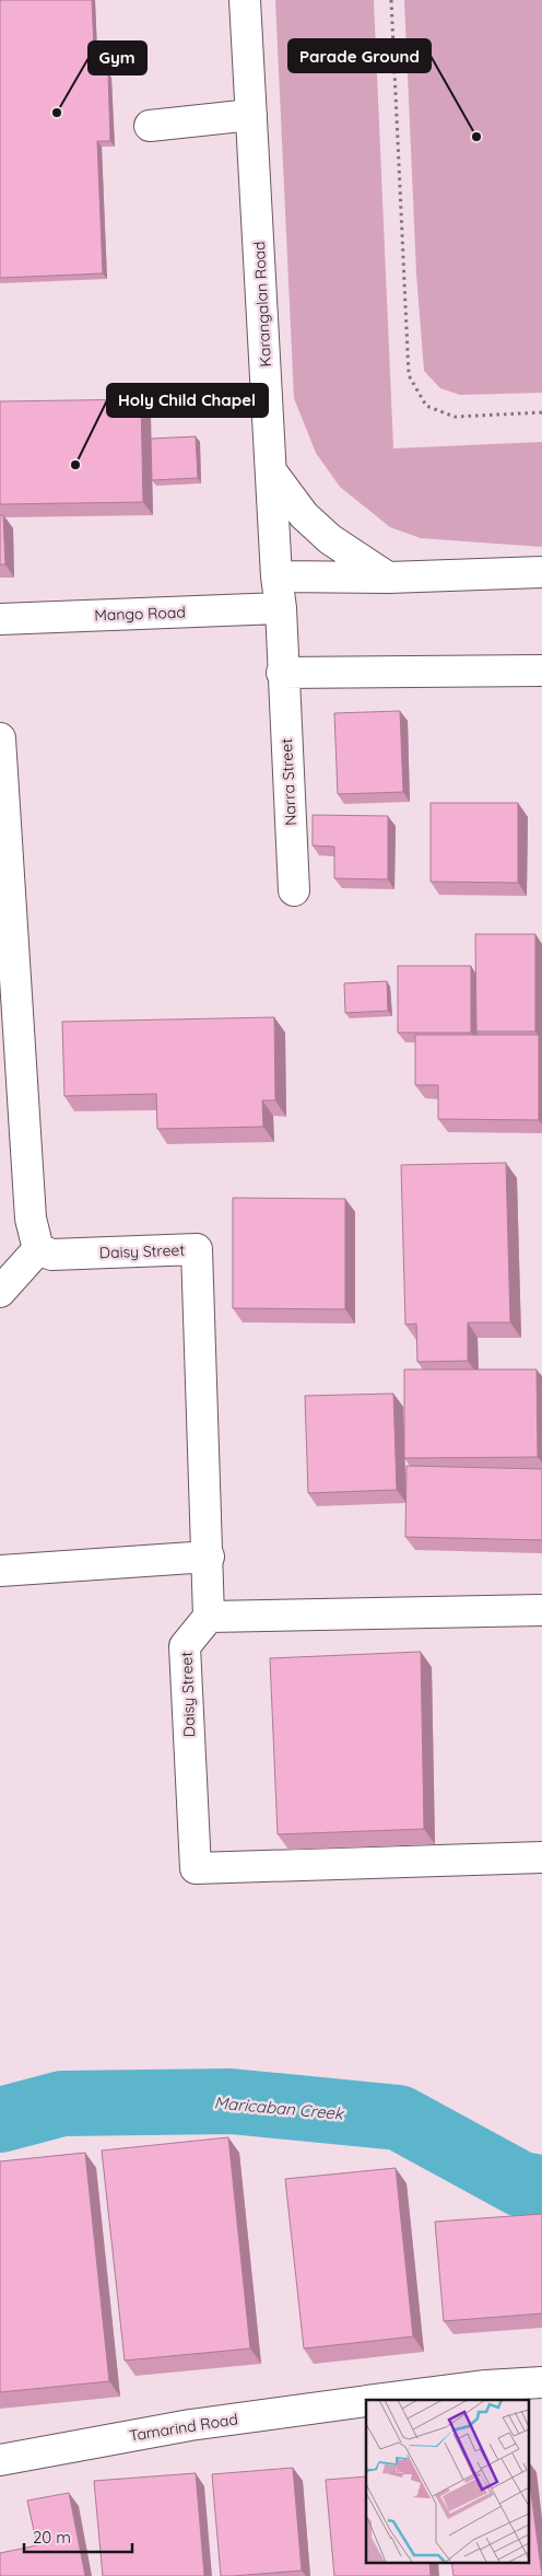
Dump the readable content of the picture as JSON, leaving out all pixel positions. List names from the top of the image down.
{
  "streets": {
    "street": [
      "Karangalan Road",
      "Mango Road",
      "Narra Street",
      "Daisy Street",
      "Tamarind Road"
    ]
  },
  "crossings": [
    ["Karangalan Road", "Mango Road"],
    ["Karangalan Road", "Narra Street"]
  ],
  "water": ["Maricaban Creek"],
  "places": ["Gym", "Parade Ground", "Holy Child Chapel"],
  "scale_bar": "20 m"
}
